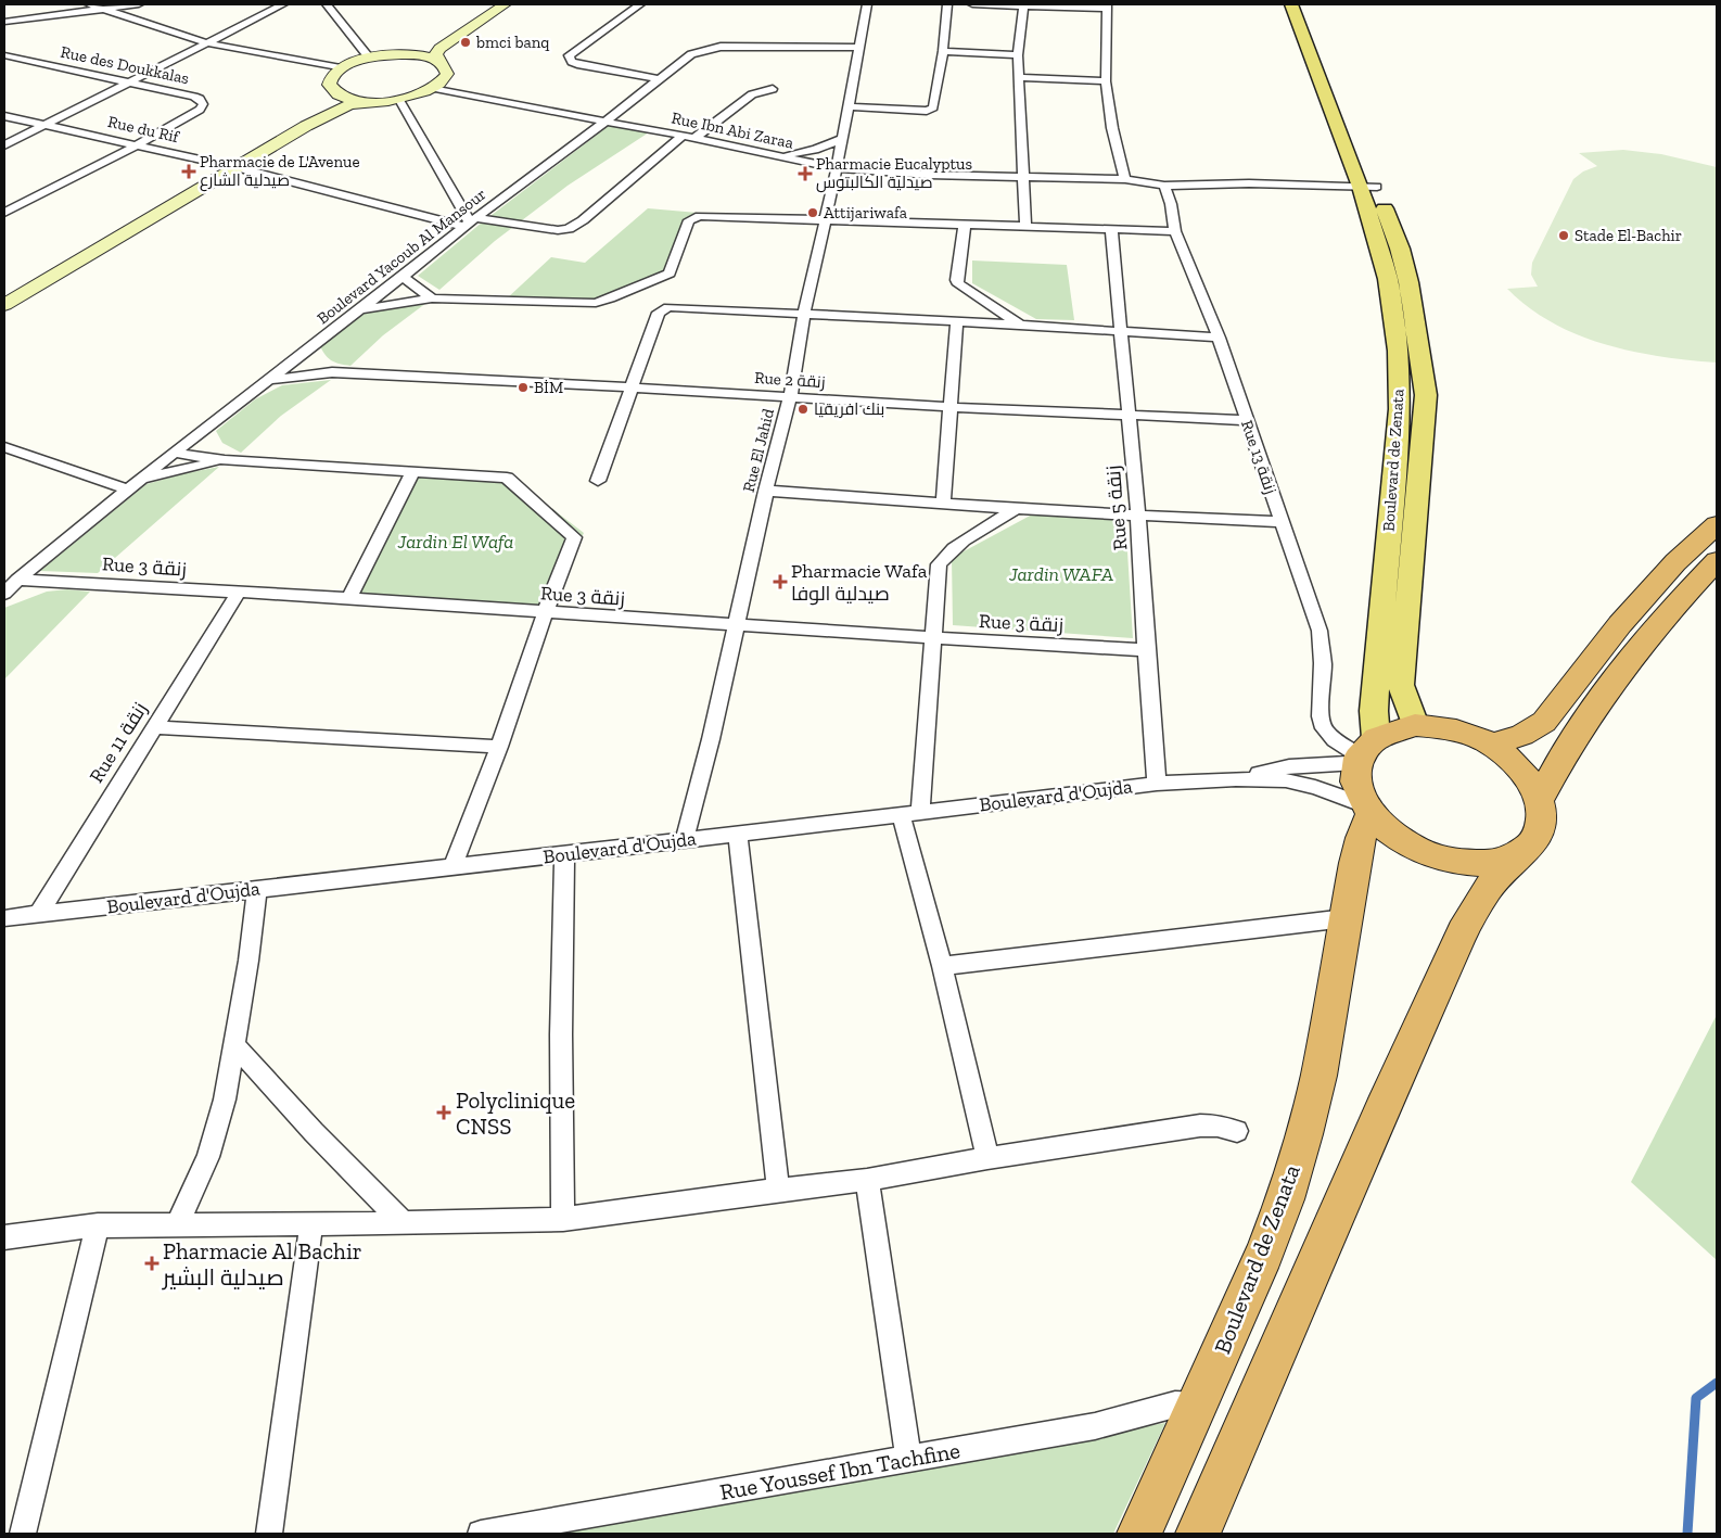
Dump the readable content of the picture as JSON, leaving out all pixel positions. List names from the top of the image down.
{
  "streets": {
    "highway": ["Boulevard de Zenata"],
    "street": [
      "Rue des Doukkalas",
      "Rue du Rif",
      "Rue Ibn Abi Zaraa",
      "Boulevard Yacoub Al Mansour",
      "Rue 2 زنقة",
      "Rue El Jahid",
      "Rue 13 زنقة",
      "Rue 5 زنقة",
      "Rue 3 زنقة",
      "Rue 11 زنقة",
      "Boulevard d'Oujda",
      "Rue Youssef Ibn Tachfine"
    ]
  },
  "crossings": [
    ["Rue des Doukkalas", "Rue du Rif"],
    ["Rue du Rif", "Rue Ibn Abi Zaraa"],
    ["Rue du Rif", "Boulevard Yacoub Al Mansour"],
    ["Rue Ibn Abi Zaraa", "Boulevard Yacoub Al Mansour"],
    ["Rue Ibn Abi Zaraa", "Rue El Jahid"],
    ["Boulevard Yacoub Al Mansour", "Rue 2 زنقة"],
    ["Boulevard Yacoub Al Mansour", "Rue El Jahid"],
    ["Boulevard Yacoub Al Mansour", "Rue 3 زنقة"],
    ["Rue 2 زنقة", "Rue El Jahid"],
    ["Rue 2 زنقة", "Rue 13 زنقة"],
    ["Rue 2 زنقة", "Rue 5 زنقة"],
    ["Rue El Jahid", "Rue 3 زنقة"],
    ["Rue El Jahid", "Boulevard d'Oujda"],
    ["Rue 13 زنقة", "Boulevard de Zenata"],
    ["Rue 13 زنقة", "Boulevard d'Oujda"],
    ["Boulevard de Zenata", "Boulevard d'Oujda"],
    ["Boulevard de Zenata", "Rue Youssef Ibn Tachfine"],
    ["Rue 5 زنقة", "Rue 3 زنقة"],
    ["Rue 5 زنقة", "Boulevard d'Oujda"],
    ["Rue 3 زنقة", "Rue 11 زنقة"],
    ["Rue 11 زنقة", "Boulevard d'Oujda"]
  ],
  "parks": ["Jardin El Wafa", "Jardin WAFA"],
  "places": {
    "other": [
      "bmci banq",
      "Attijariwafa",
      "Stade El-Bachir",
      "BİM",
      "بنك افريقيا"
    ],
    "health": [
      "Pharmacie de L'Avenue صيدلية الشارع",
      "Pharmacie Eucalyptus صيدلية الكالبتوس",
      "Pharmacie Wafa صيدلية الوفا",
      "Polyclinique CNSS",
      "Pharmacie Al Bachir صيدلية البشير"
    ]
  }
}
